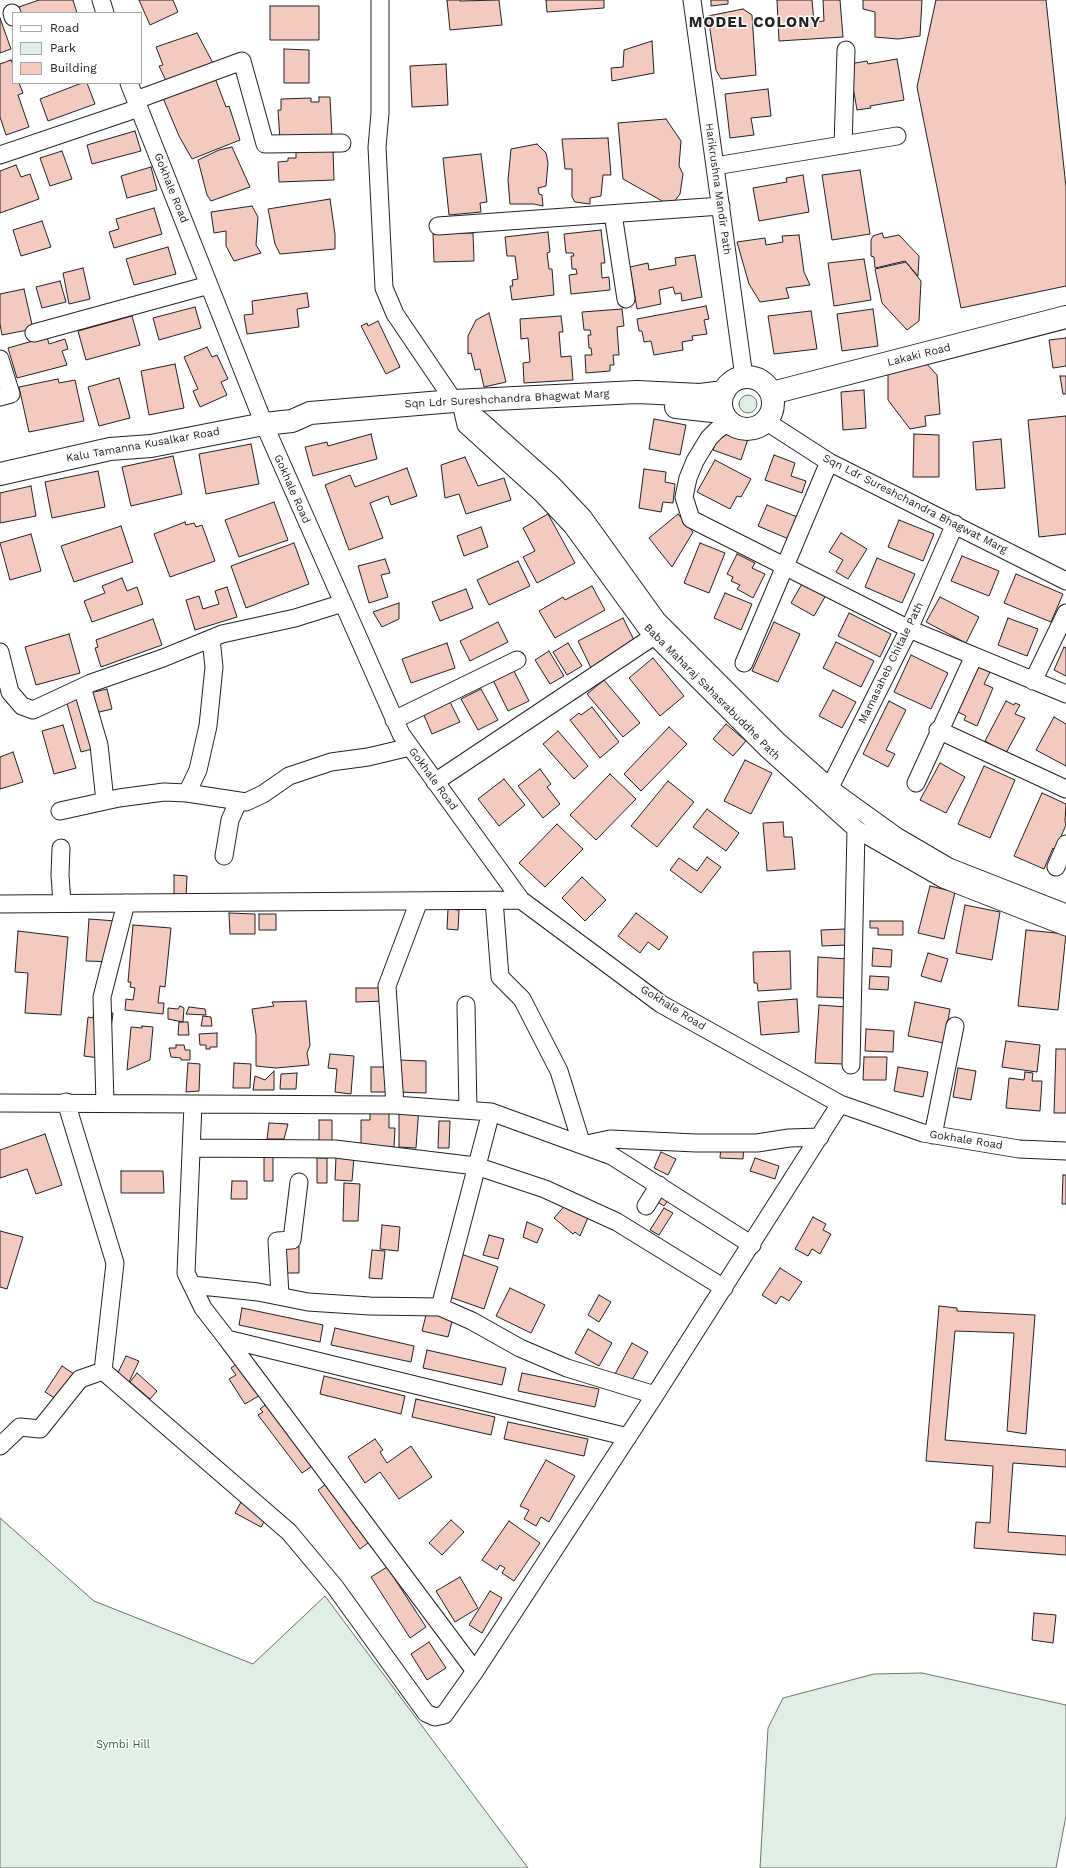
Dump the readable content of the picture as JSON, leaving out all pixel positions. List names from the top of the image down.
{
  "streets": {
    "main road": ["Lakaki Road", "Sqn Ldr Sureshchandra Bhagwat Marg", "Kalu Tamanna Kusalkar Road"],
    "street": [
      "Gokhale Road",
      "Harikrushna Mandir Path",
      "Mamasaheb Chitale Path",
      "Baba Maharaj Sahasrabuddhe Path"
    ]
  },
  "crossings": [
    ["Gokhale Road", "Sqn Ldr Sureshchandra Bhagwat Marg"],
    ["Gokhale Road", "Kalu Tamanna Kusalkar Road"],
    ["Harikrushna Mandir Path", "Lakaki Road"],
    ["Harikrushna Mandir Path", "Sqn Ldr Sureshchandra Bhagwat Marg"],
    ["Lakaki Road", "Sqn Ldr Sureshchandra Bhagwat Marg"],
    ["Sqn Ldr Sureshchandra Bhagwat Marg", "Kalu Tamanna Kusalkar Road"],
    ["Sqn Ldr Sureshchandra Bhagwat Marg", "Mamasaheb Chitale Path"],
    ["Sqn Ldr Sureshchandra Bhagwat Marg", "Baba Maharaj Sahasrabuddhe Path"],
    ["Mamasaheb Chitale Path", "Baba Maharaj Sahasrabuddhe Path"]
  ],
  "districts": ["MODEL COLONY"],
  "parks": ["Symbi Hill"],
  "legend": ["Road", "Park", "Building"]
}
